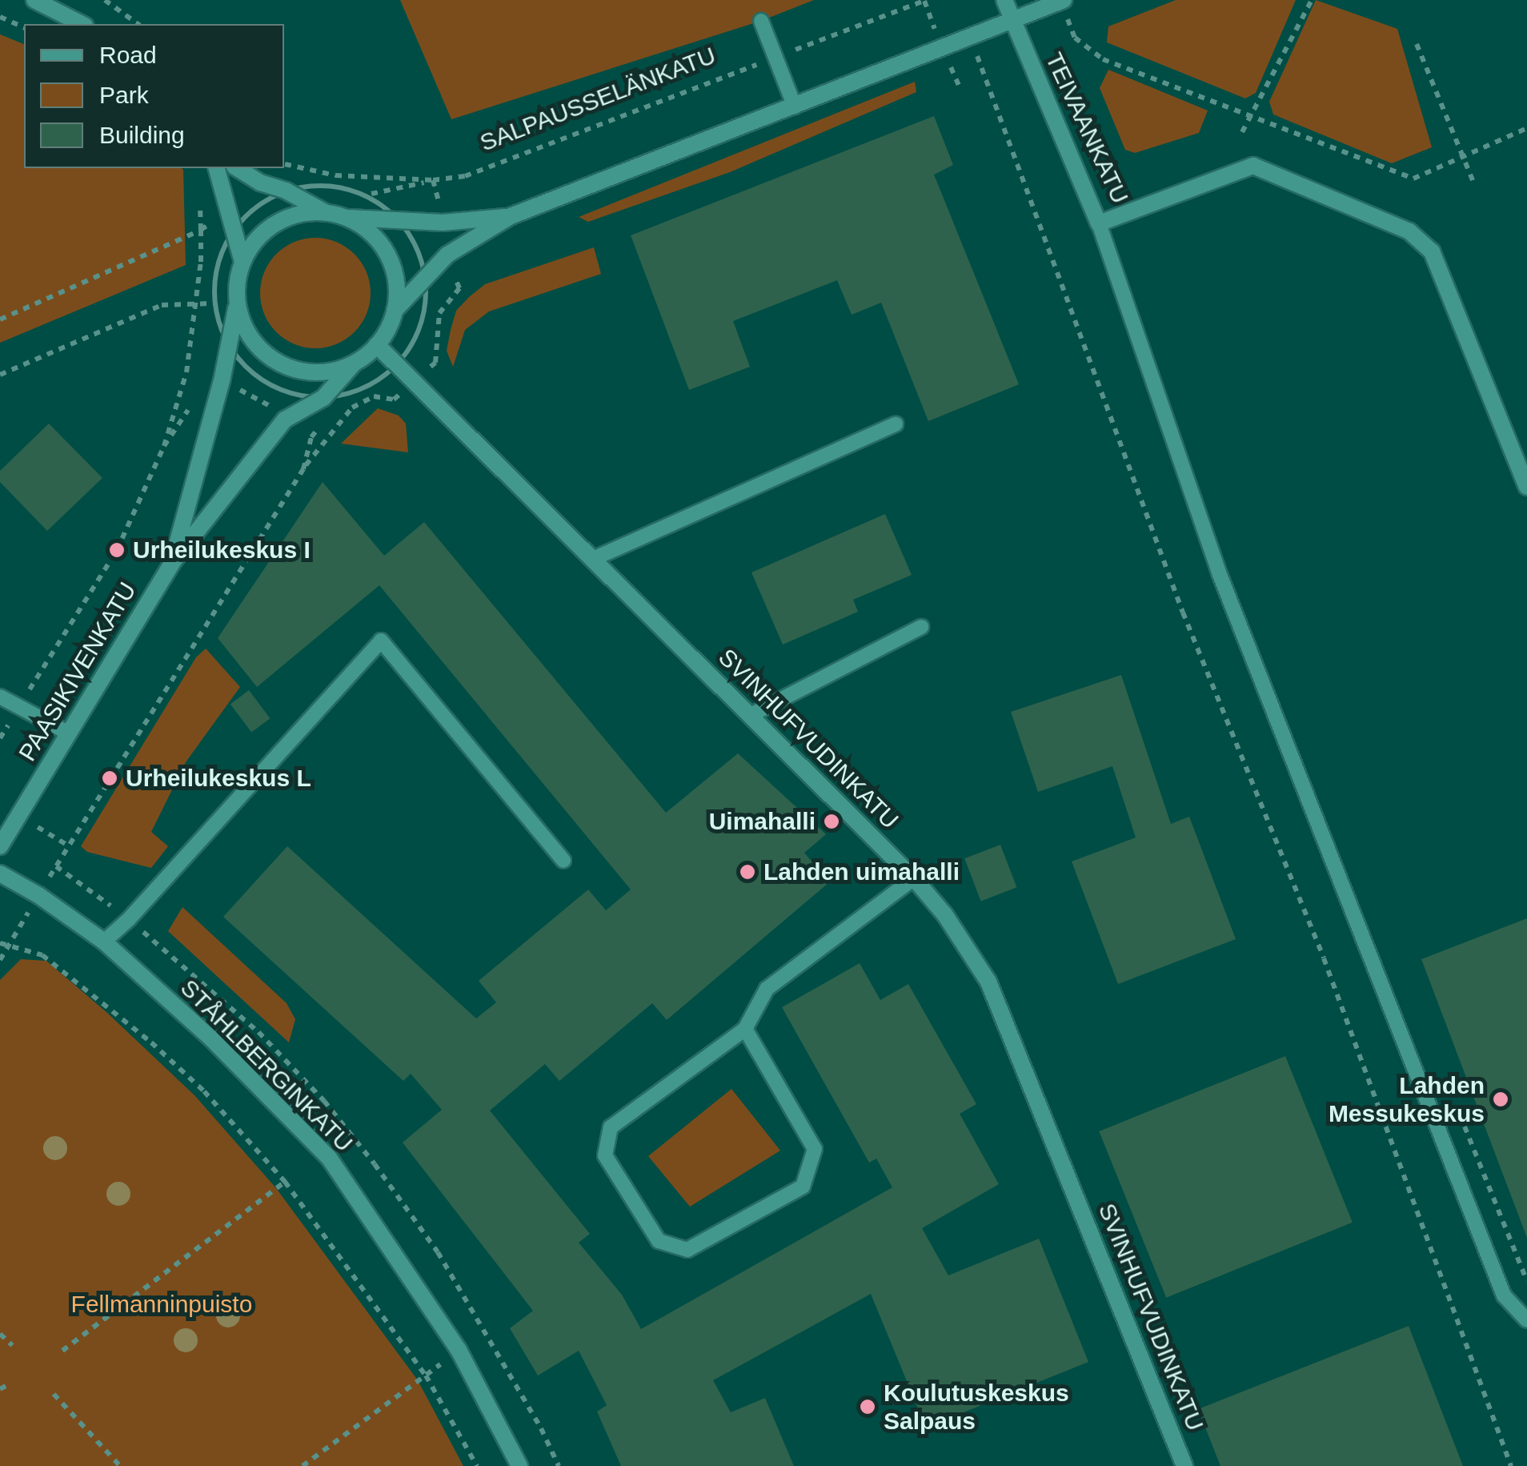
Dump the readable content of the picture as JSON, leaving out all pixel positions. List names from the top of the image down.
{
  "streets": {
    "street": [
      "TEIVAANKATU",
      "PAASIKIVENKATU",
      "SVINHUFVUDINKATU",
      "STÅHLBERGINKATU"
    ],
    "path": ["SALPAUSSELÄNKATU"]
  },
  "crossings": [
    ["PAASIKIVENKATU", "SVINHUFVUDINKATU"]
  ],
  "parks": ["Fellmanninpuisto"],
  "places": [
    "Urheilukeskus I",
    "Urheilukeskus L",
    "Uimahalli",
    "Lahden uimahalli",
    "Lahden Messukeskus",
    "Koulutuskeskus Salpaus"
  ],
  "legend": ["Road", "Park", "Building"]
}
